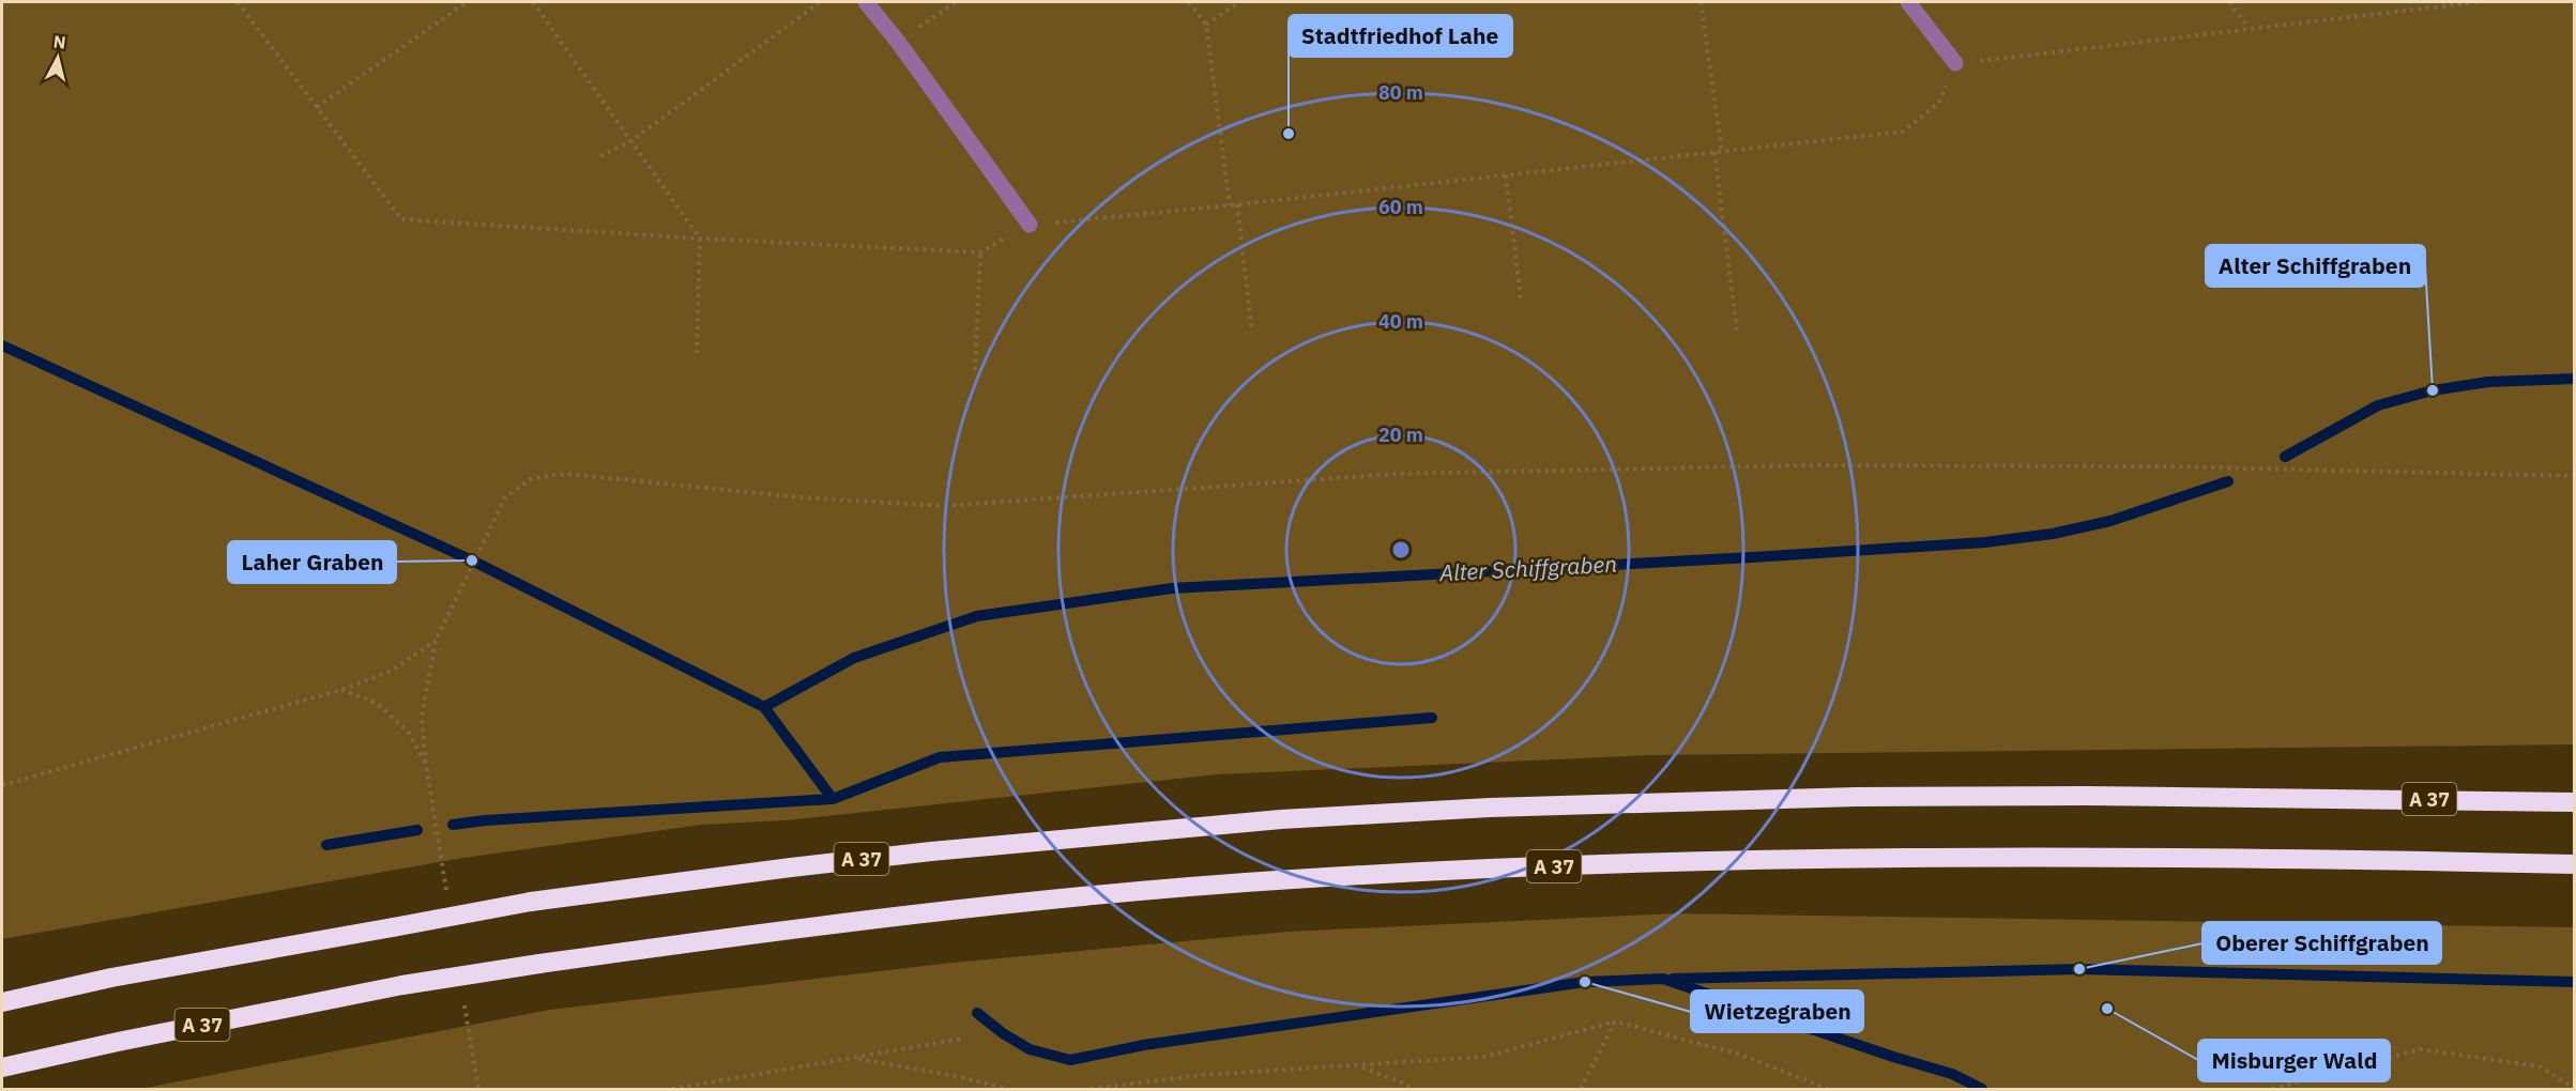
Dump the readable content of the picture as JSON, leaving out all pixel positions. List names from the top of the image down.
{
  "streets": {
    "highway": ["A 37"]
  },
  "water": ["Alter Schiffgraben"],
  "places": [
    "Stadtfriedhof Lahe",
    "Alter Schiffgraben",
    "Laher Graben",
    "Oberer Schiffgraben",
    "Wietzegraben",
    "Misburger Wald"
  ],
  "north": "top",
  "rings": [
    "80 m",
    "60 m",
    "40 m",
    "20 m"
  ]
}
